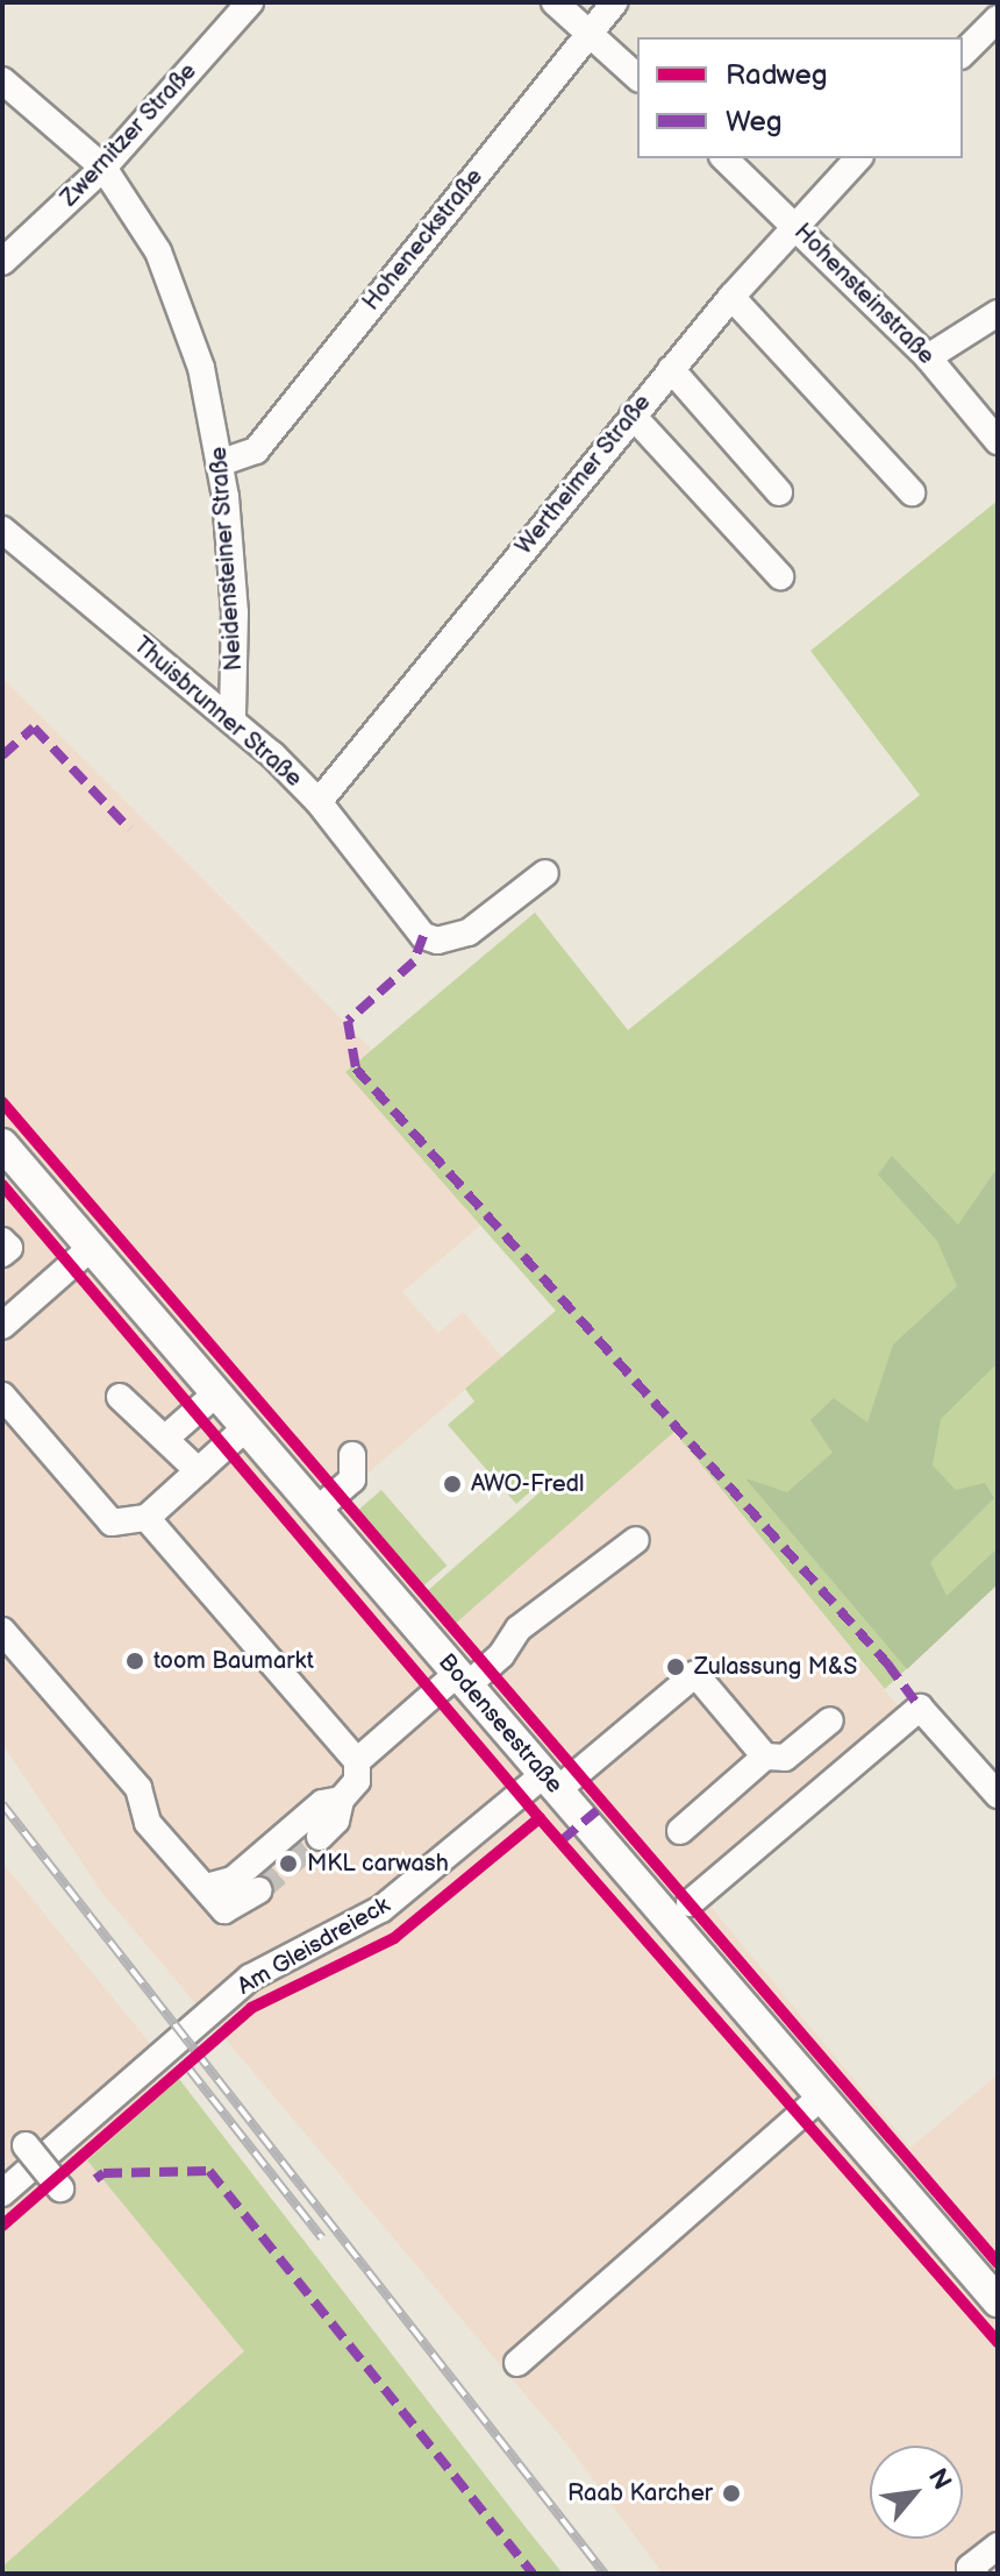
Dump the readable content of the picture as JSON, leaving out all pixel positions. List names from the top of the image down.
{
  "streets": {
    "main road": ["Bodenseestraße"],
    "street": [
      "Zwernitzer Straße",
      "Hoheneckstraße",
      "Hohensteinstraße",
      "Wertheimer Straße",
      "Neidensteiner Straße",
      "Thuisbrunner Straße",
      "Am Gleisdreieck"
    ]
  },
  "crossings": [
    ["Zwernitzer Straße", "Neidensteiner Straße"],
    ["Hoheneckstraße", "Neidensteiner Straße"],
    ["Hohensteinstraße", "Wertheimer Straße"],
    ["Wertheimer Straße", "Thuisbrunner Straße"],
    ["Neidensteiner Straße", "Thuisbrunner Straße"],
    ["Bodenseestraße", "Am Gleisdreieck"]
  ],
  "places": [
    "AWO-Fredl",
    "toom Baumarkt",
    "Zulassung M&S",
    "MKL carwash",
    "Raab Karcher"
  ],
  "legend": ["Radweg", "Weg"],
  "north": "top right"
}
